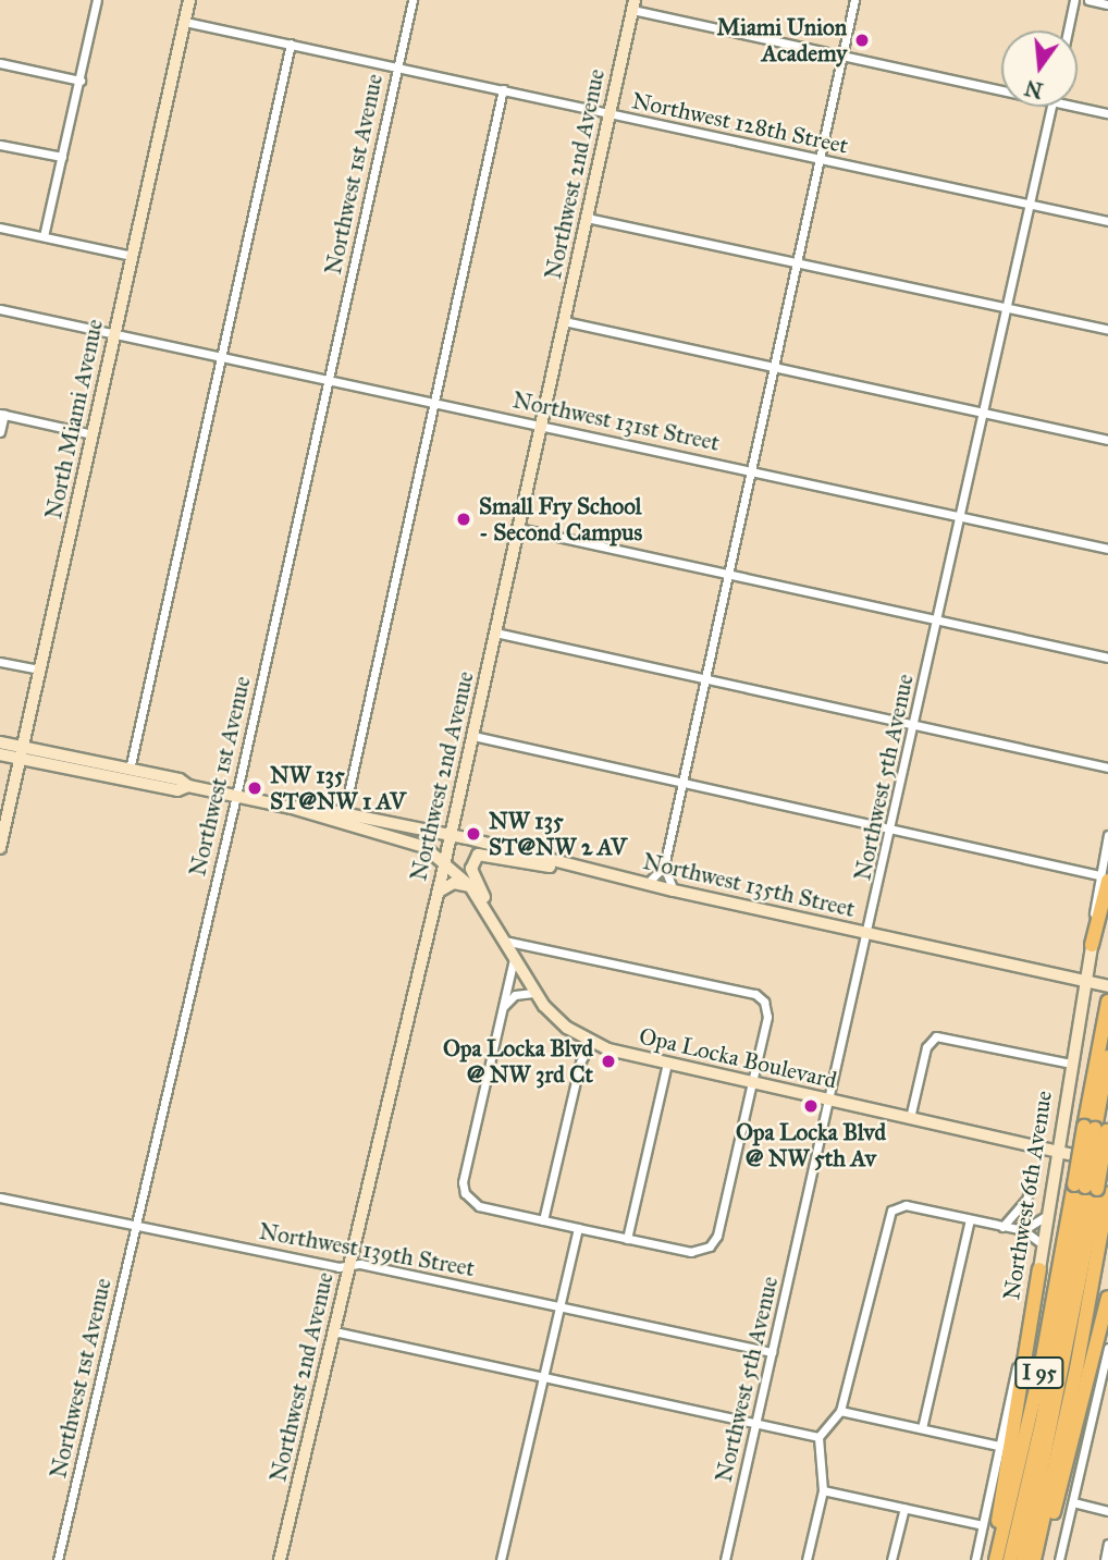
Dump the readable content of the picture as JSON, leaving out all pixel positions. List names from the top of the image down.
{
  "streets": {
    "highway": ["I 95"],
    "main road": [
      "Northwest 2nd Avenue",
      "North Miami Avenue",
      "Northwest 135th Street",
      "Opa Locka Boulevard",
      "Northwest 6th Avenue"
    ],
    "street": [
      "Northwest 128th Street",
      "Northwest 1st Avenue",
      "Northwest 131st Street",
      "Northwest 5th Avenue",
      "Northwest 139th Street"
    ]
  },
  "crossings": [
    ["Northwest 128th Street", "Northwest 1st Avenue"],
    ["Northwest 128th Street", "Northwest 2nd Avenue"],
    ["Northwest 128th Street", "North Miami Avenue"],
    ["Northwest 128th Street", "Northwest 5th Avenue"],
    ["Northwest 1st Avenue", "Northwest 131st Street"],
    ["Northwest 1st Avenue", "Northwest 135th Street"],
    ["Northwest 1st Avenue", "Northwest 139th Street"],
    ["Northwest 2nd Avenue", "Northwest 131st Street"],
    ["Northwest 2nd Avenue", "Northwest 135th Street"],
    ["Northwest 2nd Avenue", "Opa Locka Boulevard"],
    ["Northwest 2nd Avenue", "Northwest 139th Street"],
    ["North Miami Avenue", "Northwest 131st Street"],
    ["North Miami Avenue", "Northwest 135th Street"],
    ["Northwest 131st Street", "Northwest 5th Avenue"],
    ["Northwest 5th Avenue", "Northwest 135th Street"],
    ["Northwest 5th Avenue", "Opa Locka Boulevard"],
    ["Northwest 5th Avenue", "Northwest 139th Street"],
    ["Northwest 135th Street", "Opa Locka Boulevard"],
    ["Northwest 135th Street", "Northwest 6th Avenue"],
    ["Opa Locka Boulevard", "Northwest 6th Avenue"]
  ],
  "places": [
    "Miami Union Academy",
    "Small Fry School - Second Campus",
    "NW 135 ST@NW 1 AV",
    "NW 135 ST@NW 2 AV",
    "Opa Locka Blvd @ NW 3rd Ct",
    "Opa Locka Blvd @ NW 5th Av"
  ],
  "north": "bottom"
}
